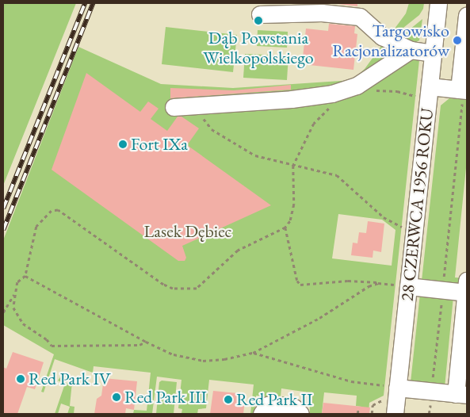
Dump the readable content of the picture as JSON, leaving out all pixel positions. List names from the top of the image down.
{
  "streets": {
    "street": ["28 CZERWCA 1956 ROKU"]
  },
  "parks": ["Lasek Dębiec"],
  "places": [
    "Dąb Powstania Wielkopolskiego",
    "Targowisko Racjonalizatorów",
    "Fort IXa",
    "Red Park IV",
    "Red Park III",
    "Red Park II"
  ]
}
